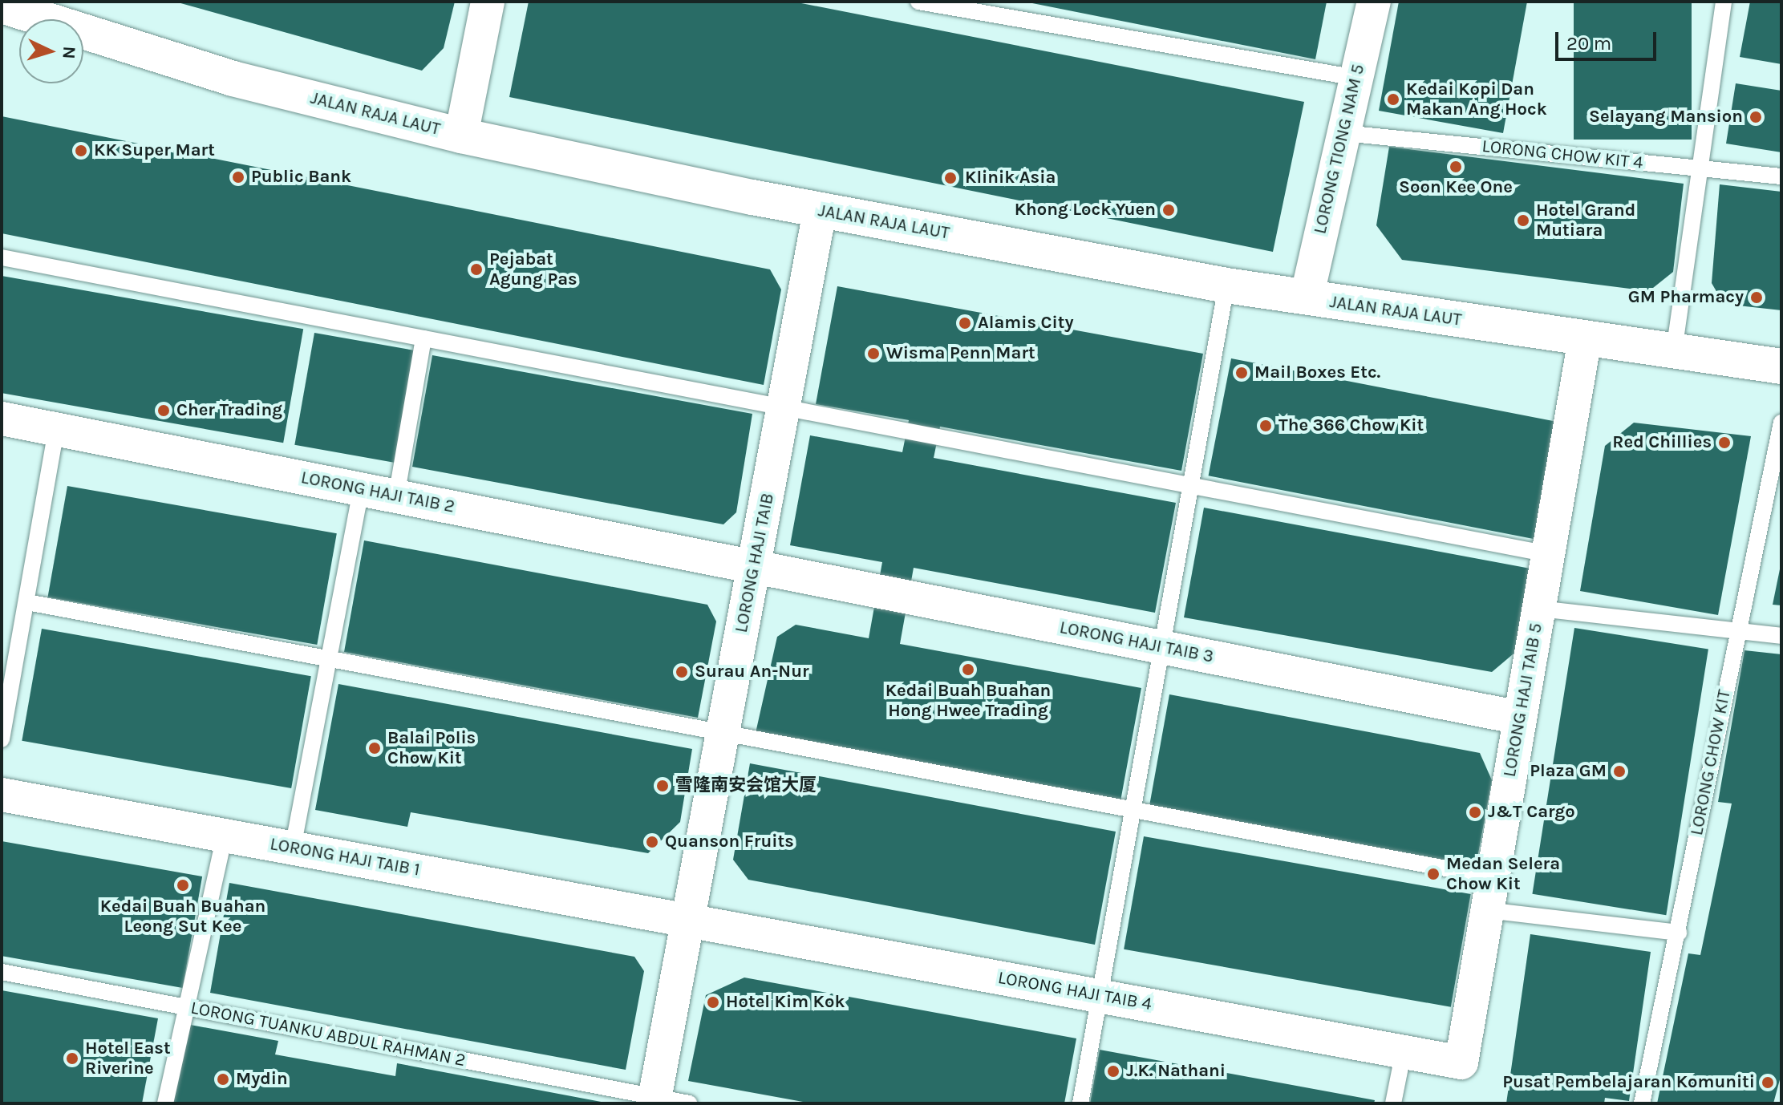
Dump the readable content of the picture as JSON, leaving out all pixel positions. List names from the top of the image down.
{
  "streets": {
    "main road": ["JALAN RAJA LAUT"],
    "street": [
      "LORONG TIONG NAM 5",
      "LORONG HAJI TAIB 2",
      "LORONG HAJI TAIB",
      "LORONG HAJI TAIB 3",
      "LORONG HAJI TAIB 5",
      "LORONG HAJI TAIB 1",
      "LORONG HAJI TAIB 4"
    ],
    "lane": ["LORONG CHOW KIT 4", "LORONG CHOW KIT", "LORONG TUANKU ABDUL RAHMAN 2"]
  },
  "crossings": [
    ["JALAN RAJA LAUT", "LORONG TIONG NAM 5"],
    ["JALAN RAJA LAUT", "LORONG HAJI TAIB"],
    ["JALAN RAJA LAUT", "LORONG HAJI TAIB 5"],
    ["LORONG TIONG NAM 5", "LORONG CHOW KIT 4"],
    ["LORONG HAJI TAIB 2", "LORONG HAJI TAIB"],
    ["LORONG HAJI TAIB 2", "LORONG HAJI TAIB 3"],
    ["LORONG HAJI TAIB", "LORONG HAJI TAIB 3"],
    ["LORONG HAJI TAIB", "LORONG HAJI TAIB 1"],
    ["LORONG HAJI TAIB", "LORONG HAJI TAIB 4"],
    ["LORONG HAJI TAIB", "LORONG TUANKU ABDUL RAHMAN 2"],
    ["LORONG HAJI TAIB 3", "LORONG HAJI TAIB 5"],
    ["LORONG HAJI TAIB 5", "LORONG HAJI TAIB 4"],
    ["LORONG HAJI TAIB 1", "LORONG HAJI TAIB 4"]
  ],
  "places": [
    "Kedai Kopi Dan Makan Ang Hock",
    "Selayang Mansion",
    "KK Super Mart",
    "Soon Kee One",
    "Public Bank",
    "Klinik Asia",
    "Khong Lock Yuen",
    "Hotel Grand Mutiara",
    "Pejabat Agung Pas",
    "GM Pharmacy",
    "Alamis City",
    "Wisma Penn Mart",
    "Mail Boxes Etc.",
    "Cher Trading",
    "The 366 Chow Kit",
    "Red Chillies",
    "Kedai Buah Buahan Hong Hwee Trading",
    "Surau An-Nur",
    "Balai Polis Chow Kit",
    "Plaza GM",
    "雪隆南安会馆大厦",
    "J&T Cargo",
    "Quanson Fruits",
    "Medan Selera Chow Kit",
    "Kedai Buah Buahan Leong Sut Kee",
    "Hotel Kim Kok",
    "Hotel East Riverine",
    "J.K. Nathani",
    "Mydin",
    "Pusat Pembelajaran Komuniti"
  ],
  "scale_bar": "20 m",
  "north": "right"
}
